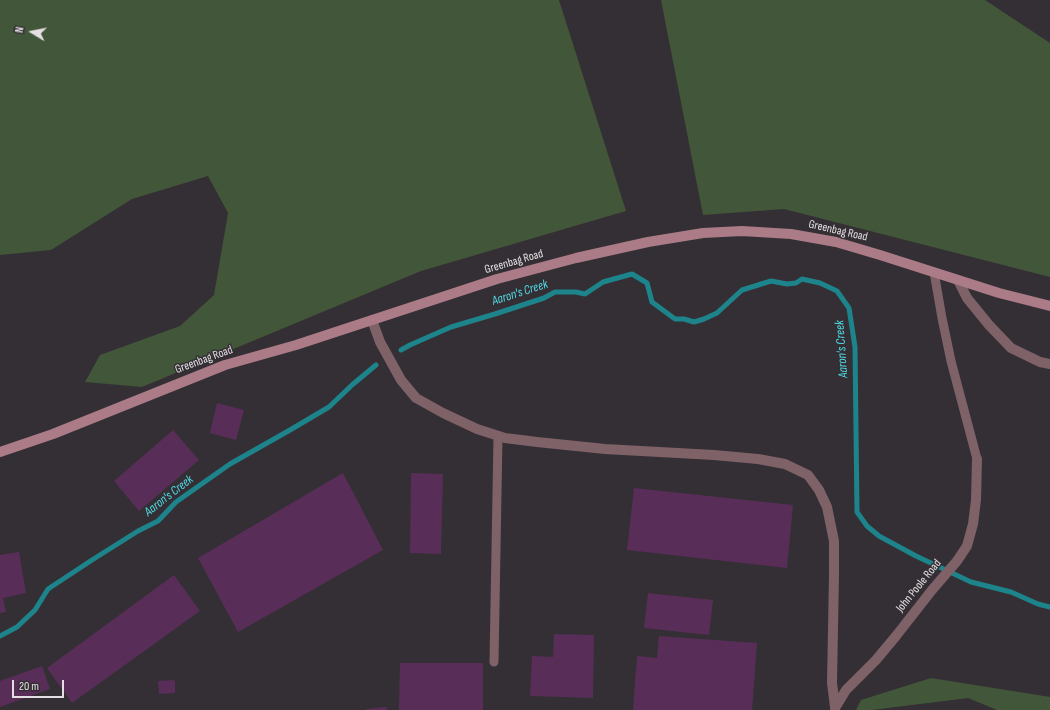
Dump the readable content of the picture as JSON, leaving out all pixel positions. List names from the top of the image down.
{
  "streets": {
    "main road": ["Greenbag Road"],
    "street": ["John Poole Road"]
  },
  "water": ["Aaron's Creek"],
  "scale_bar": "20 m",
  "north": "left"
}
